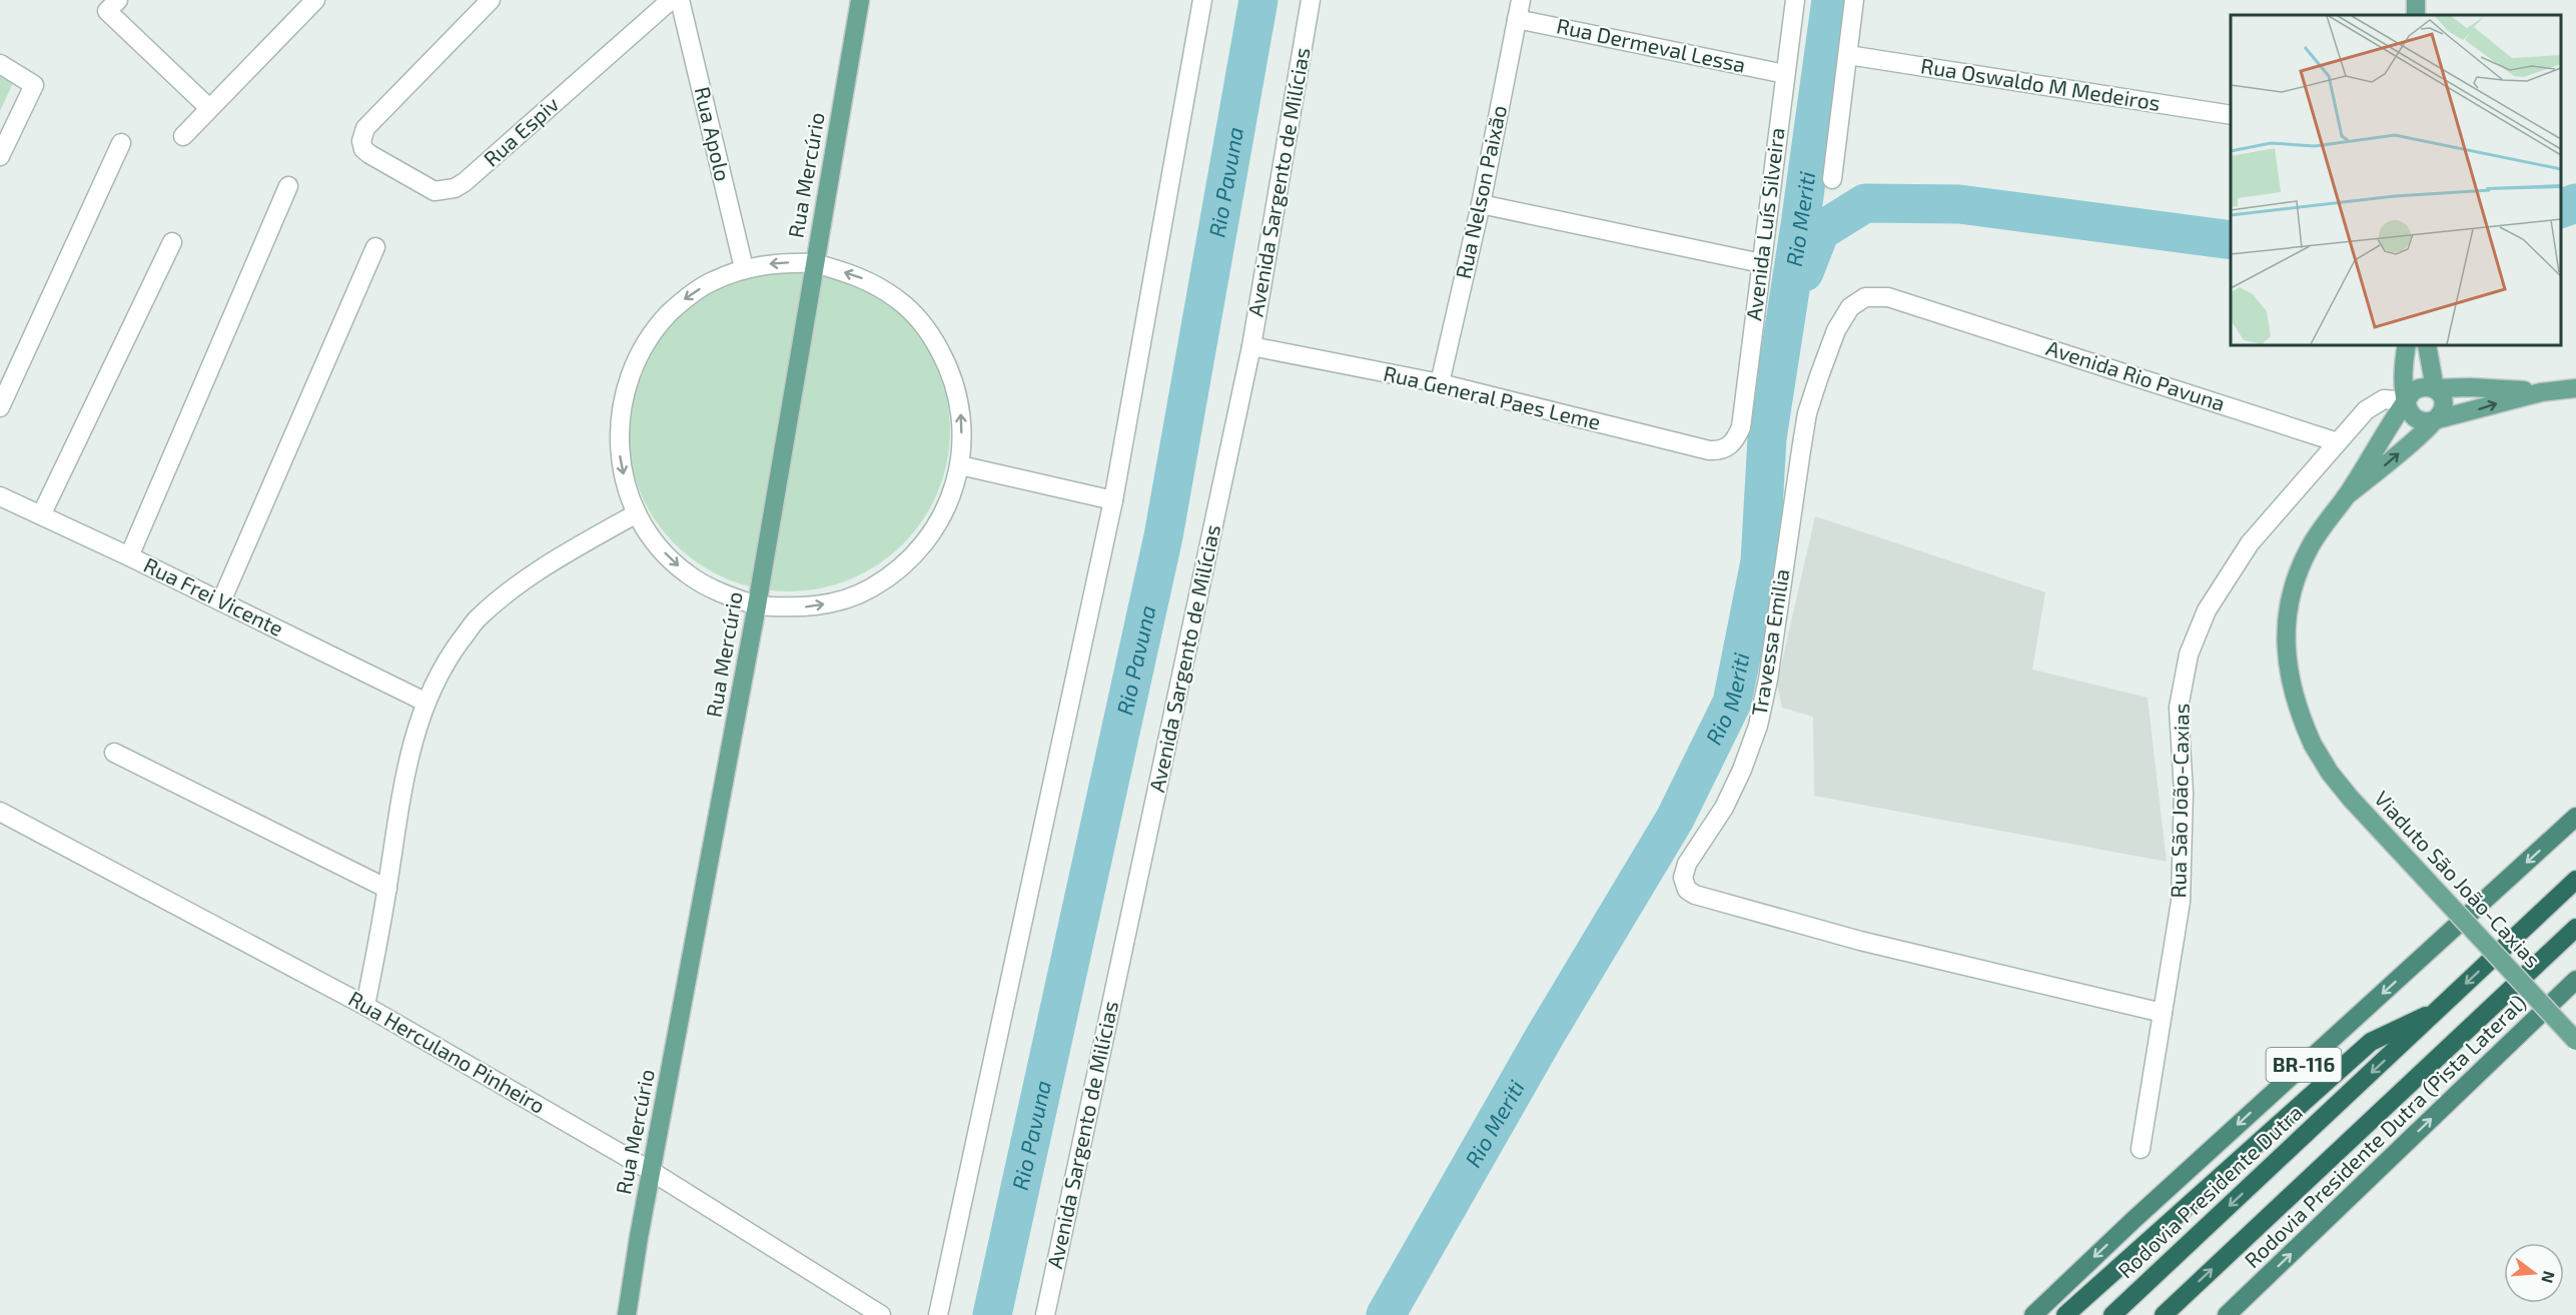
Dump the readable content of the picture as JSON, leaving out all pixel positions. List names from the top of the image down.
{
  "streets": {
    "highway": ["BR-116", "Rodovia Presidente Dutra (Pista Lateral)", "Rodovia Presidente Dutra"],
    "main road": ["Rua Mercúrio", "Viaduto São João-Caxias"],
    "street": [
      "Rua Dermeval Lessa",
      "Rua Oswaldo M Medeiros",
      "Rua Espiv",
      "Rua Apolo",
      "Avenida Sargento de Milícias",
      "Rua Nelson Paixão",
      "Avenida Luís Silveira",
      "Avenida Rio Pavuna",
      "Rua General Paes Leme",
      "Rua Frei Vicente",
      "Travessa Emilia",
      "Rua São João-Caxias",
      "Rua Herculano Pinheiro"
    ]
  },
  "crossings": [
    ["Rua Dermeval Lessa", "Rua Nelson Paixão"],
    ["Rua Dermeval Lessa", "Avenida Luís Silveira"],
    ["Rua Mercúrio", "Rua Herculano Pinheiro"],
    ["Avenida Sargento de Milícias", "Rua General Paes Leme"],
    ["Rua Nelson Paixão", "Rua General Paes Leme"],
    ["Avenida Luís Silveira", "Rua General Paes Leme"],
    ["Avenida Rio Pavuna", "Travessa Emilia"],
    ["Avenida Rio Pavuna", "Rua São João-Caxias"],
    ["Travessa Emilia", "Rua São João-Caxias"]
  ],
  "water": ["Rio Pavuna", "Rio Meriti"],
  "north": "right"
}
